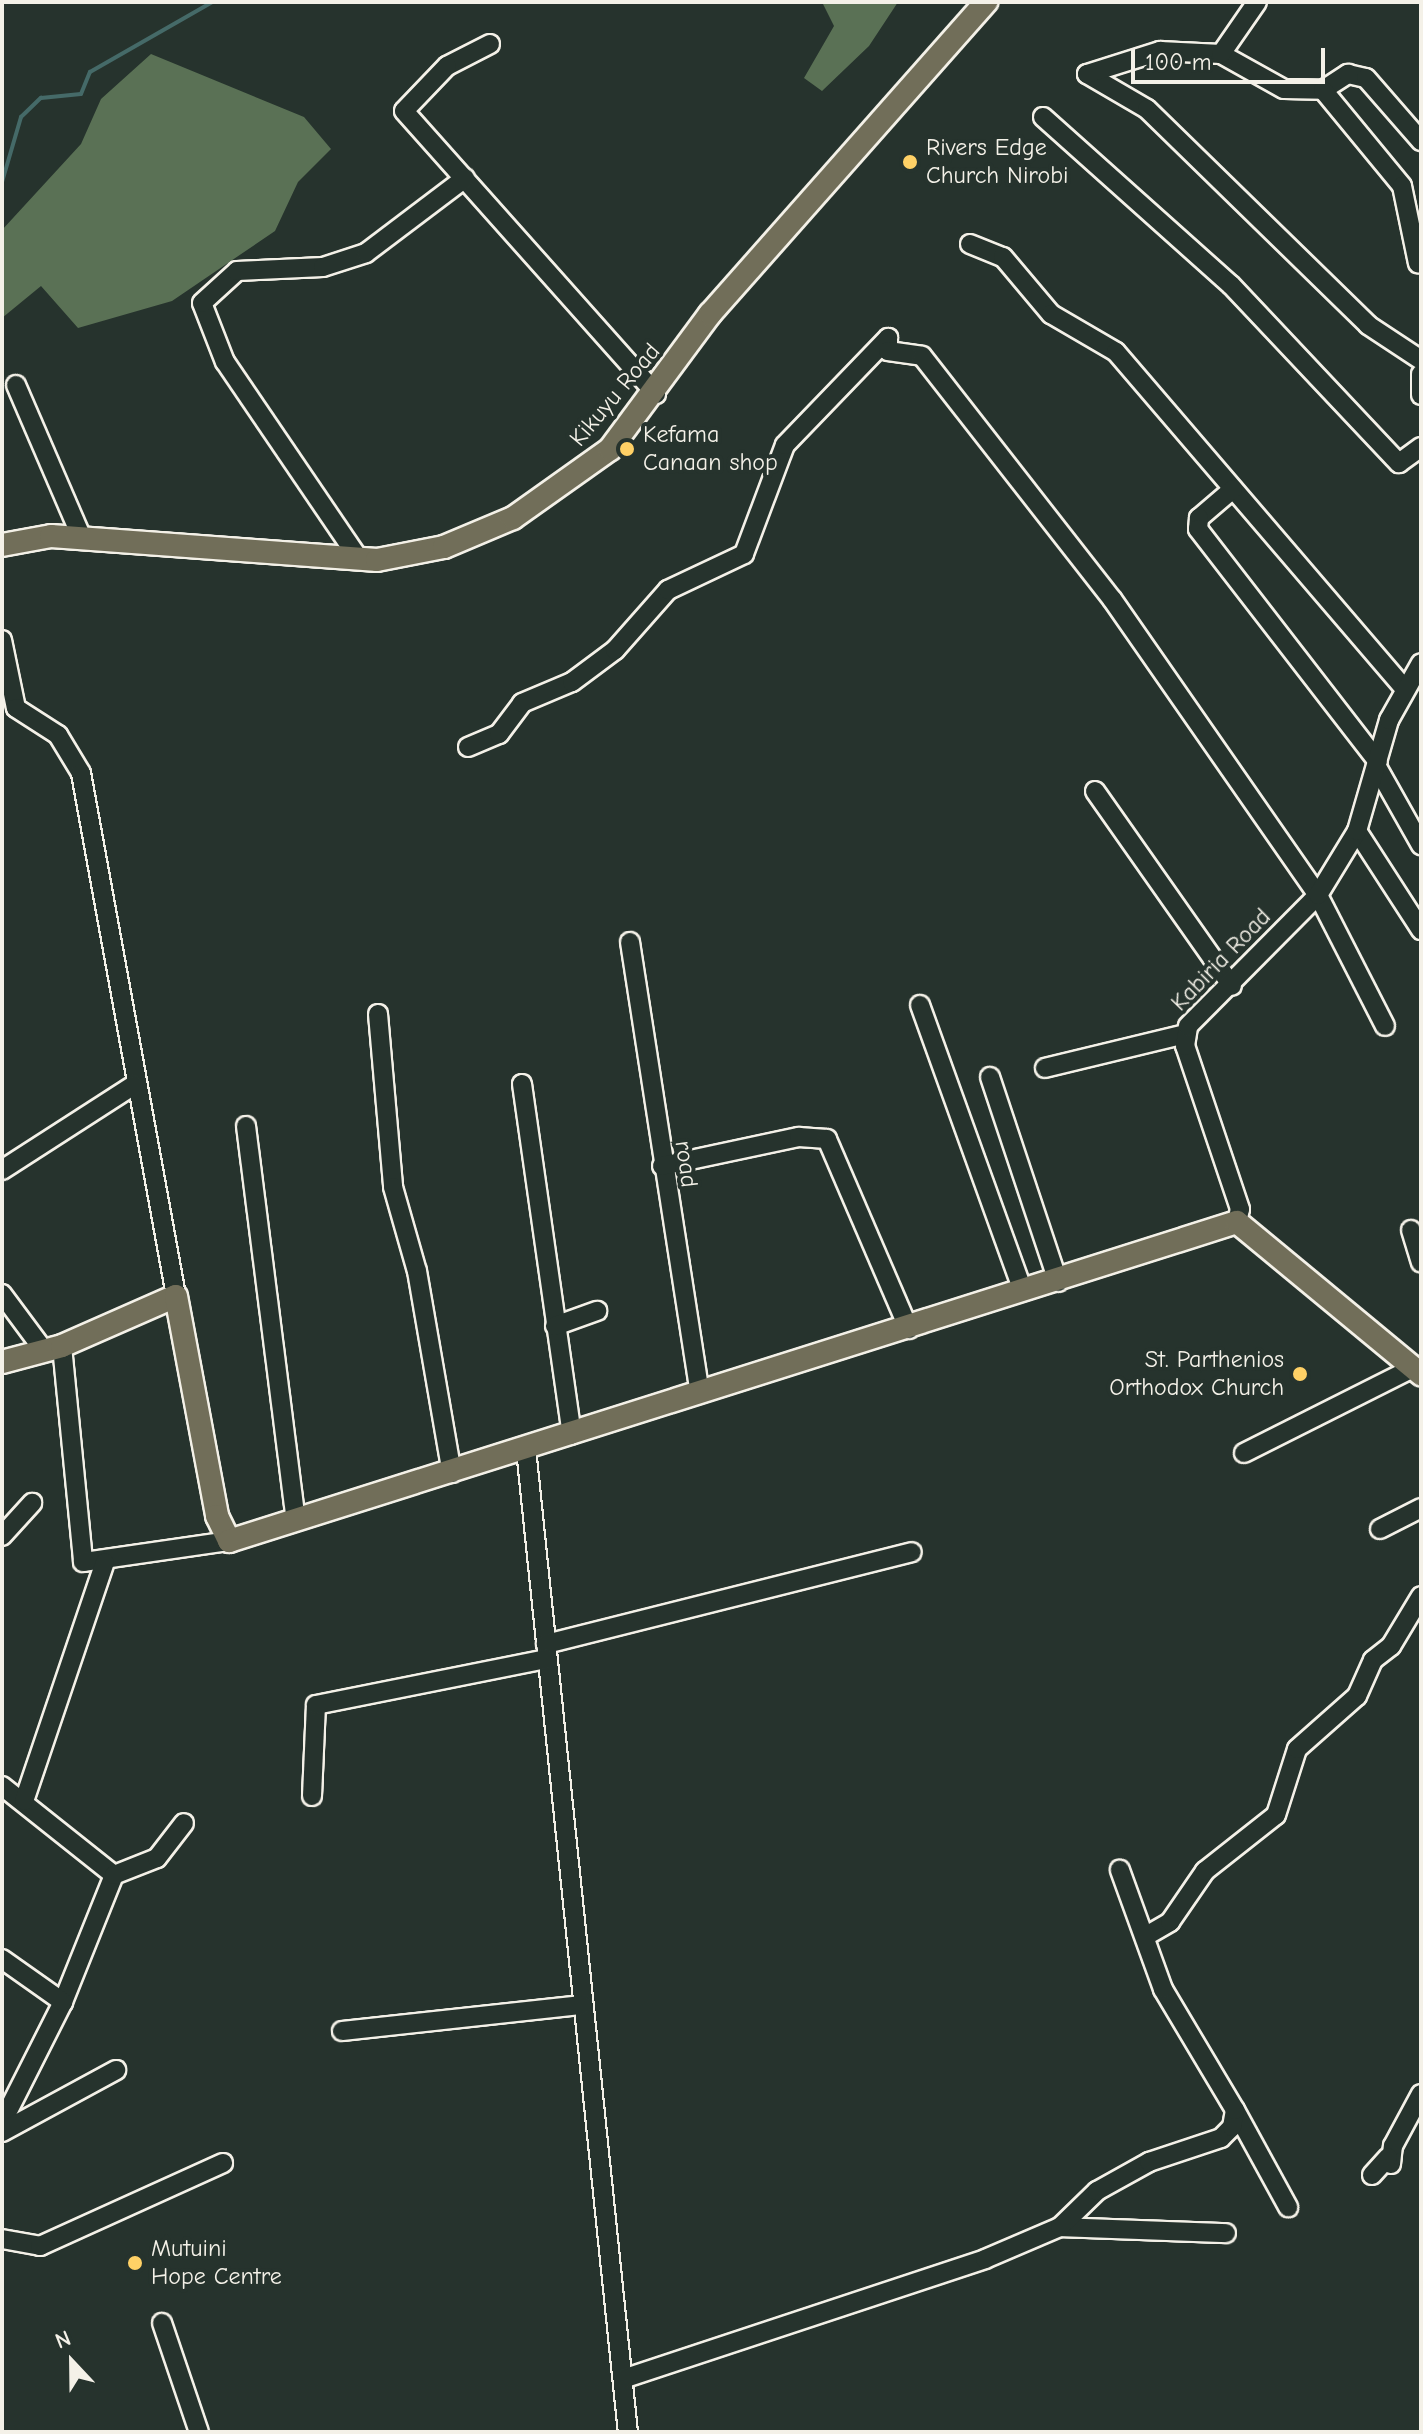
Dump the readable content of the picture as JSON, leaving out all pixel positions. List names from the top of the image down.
{
  "streets": {
    "main road": ["Kikuyu Road"],
    "street": ["Kabiria Road", "road"]
  },
  "places": [
    "Rivers Edge Church Nirobi",
    "Kefama Canaan shop",
    "St. Parthenios Orthodox Church",
    "Mutuini Hope Centre"
  ],
  "scale_bar": "100 m",
  "north": "top"
}
